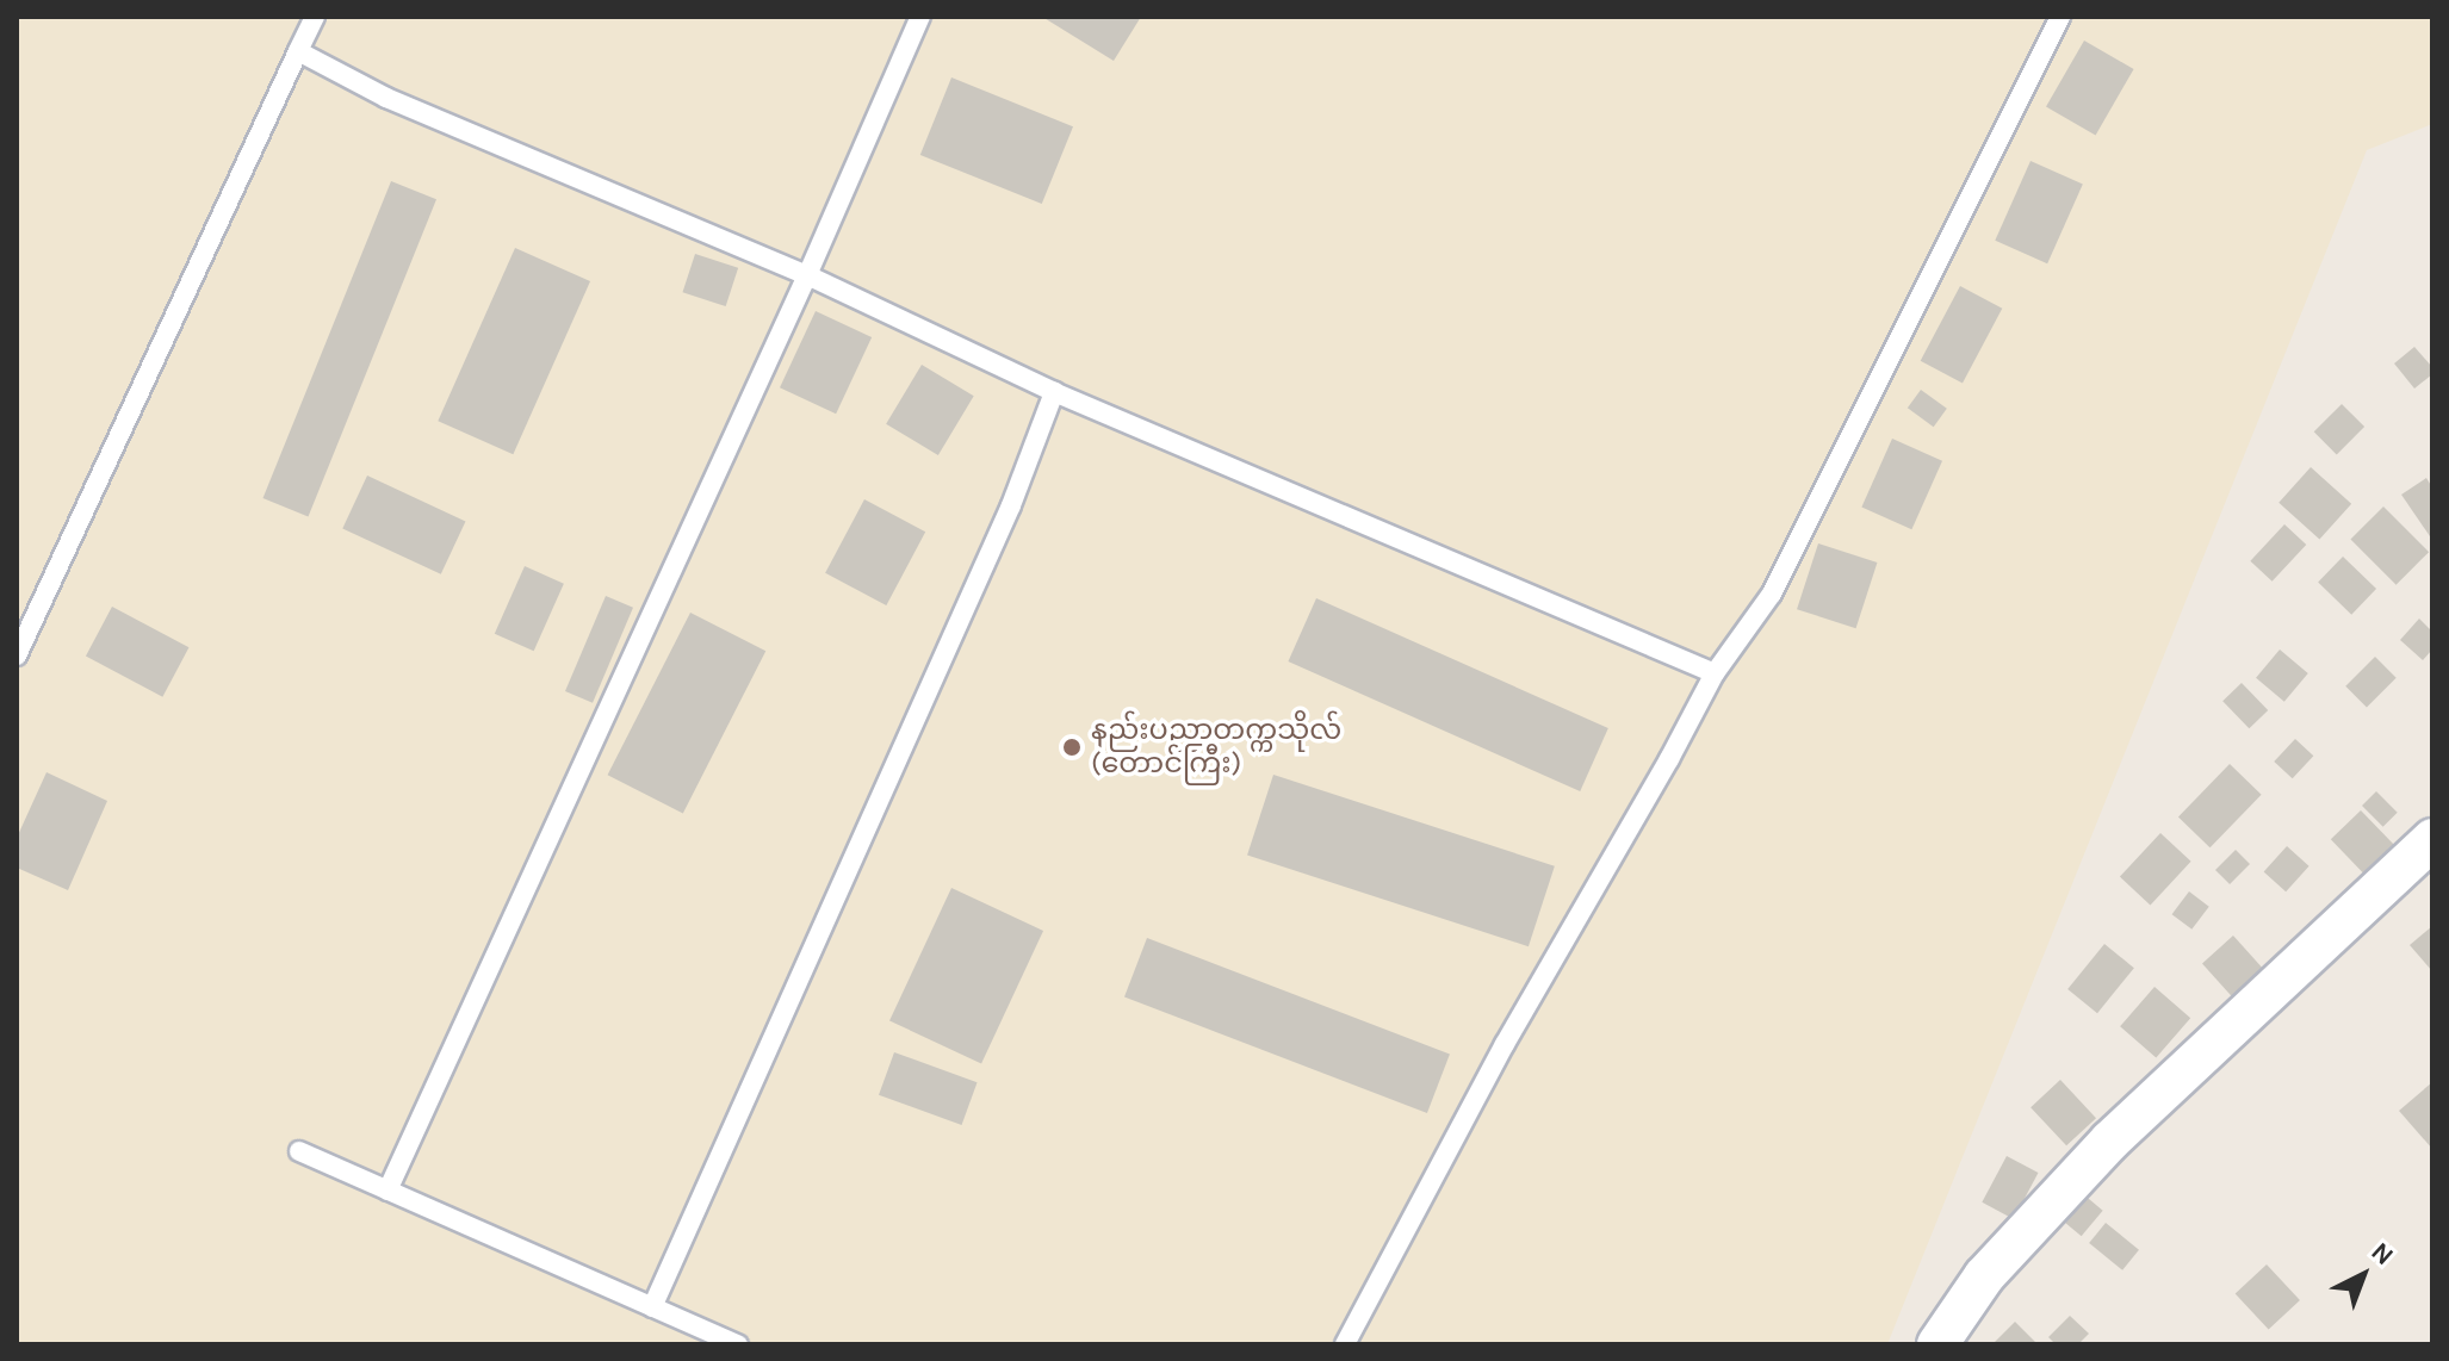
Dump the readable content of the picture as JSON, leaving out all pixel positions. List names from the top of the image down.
{
  "places": ["နည်းပညာတက္ကသိုလ် (တောင်ကြီး)"],
  "north": "top right"
}
